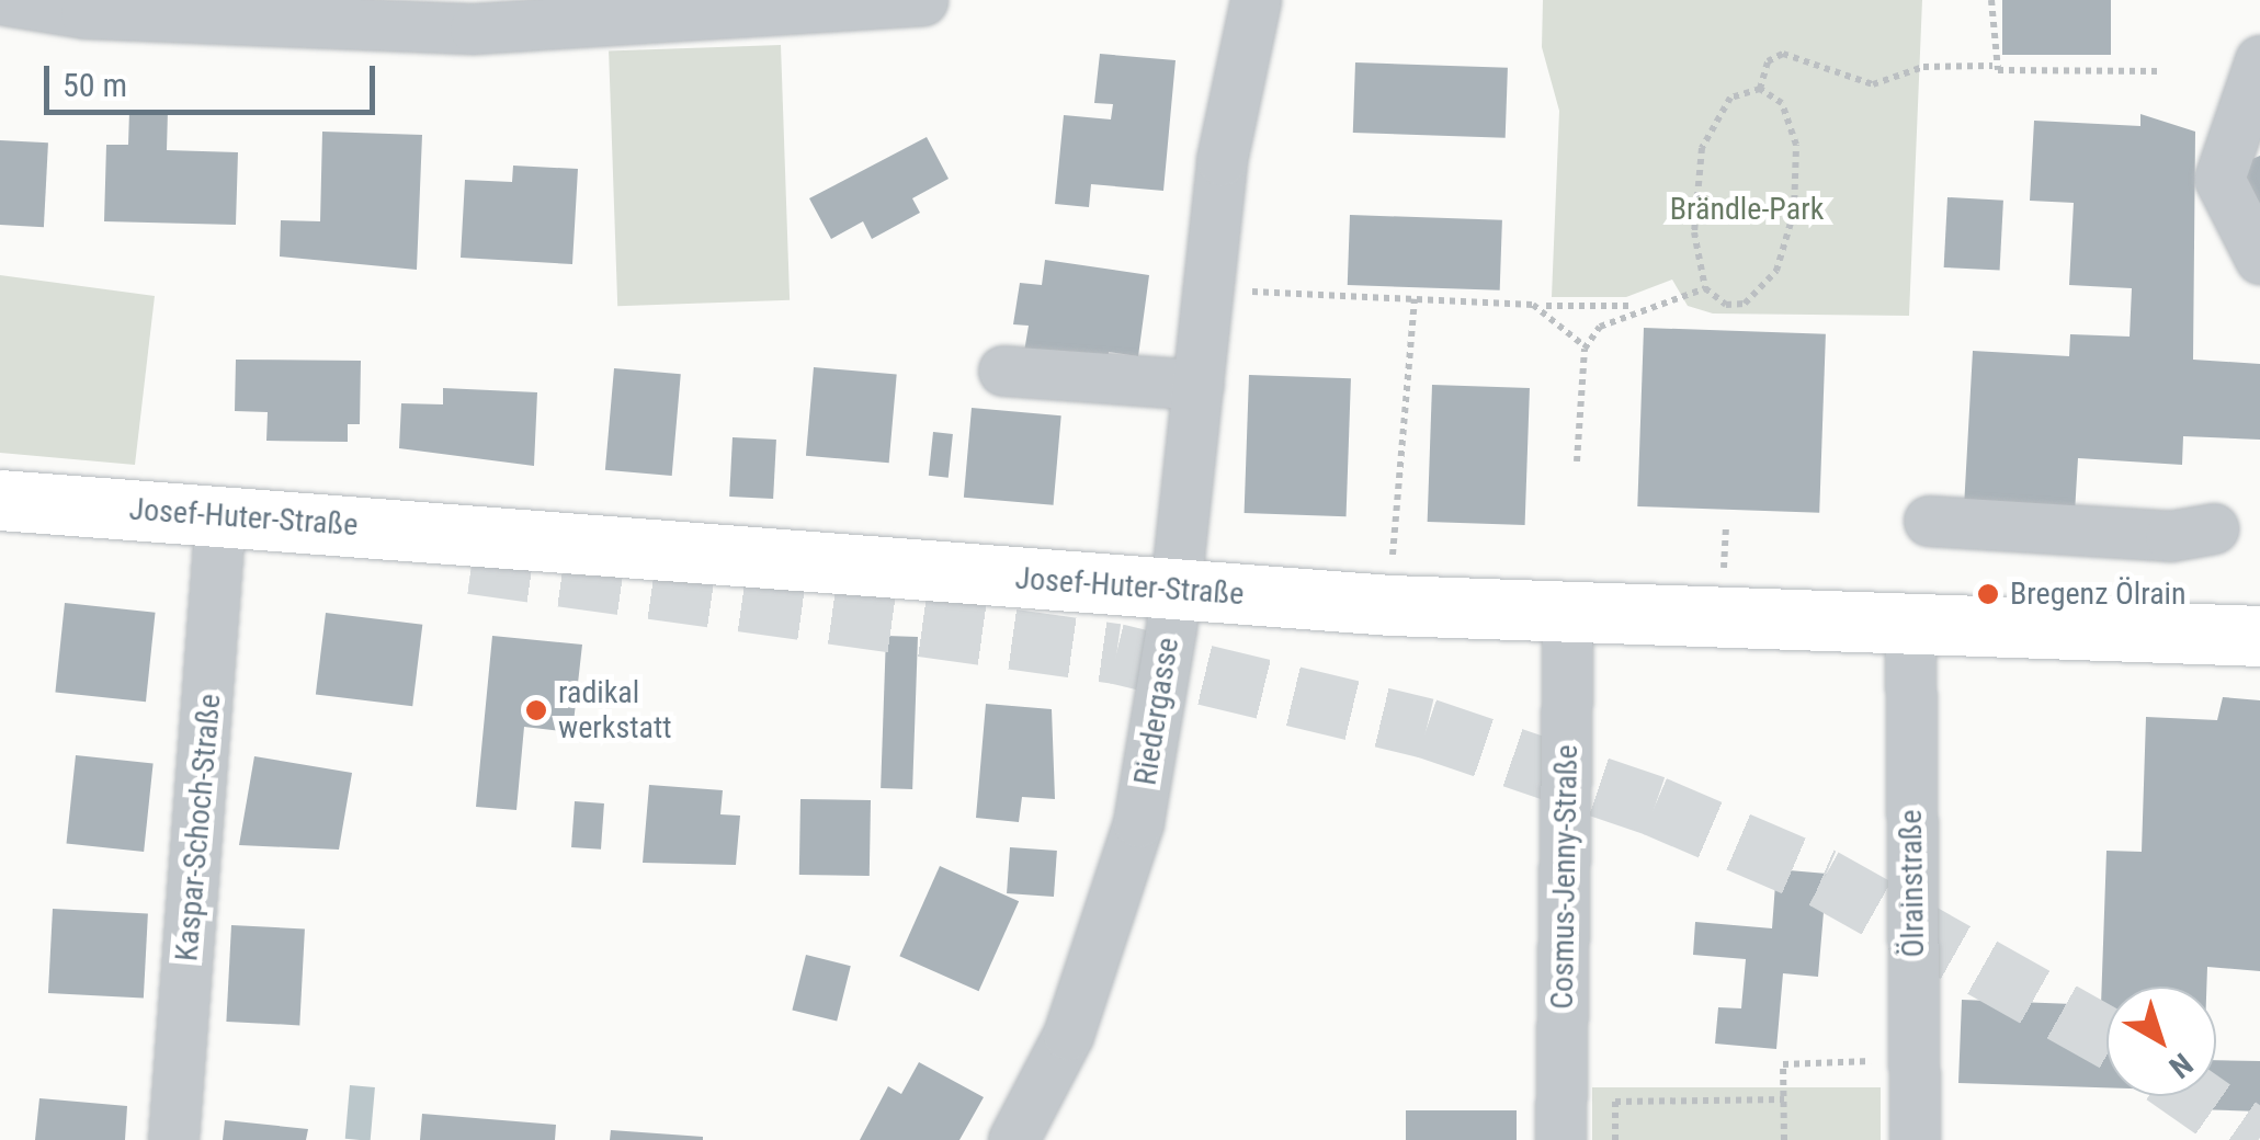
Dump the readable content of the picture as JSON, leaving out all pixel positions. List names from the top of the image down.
{
  "streets": {
    "main road": ["Josef-Huter-Straße"],
    "street": [
      "Riedergasse",
      "Kaspar-Schoch-Straße",
      "Cosmus-Jenny-Straße",
      "Ölrainstraße"
    ]
  },
  "crossings": [
    ["Josef-Huter-Straße", "Riedergasse"],
    ["Josef-Huter-Straße", "Kaspar-Schoch-Straße"],
    ["Josef-Huter-Straße", "Cosmus-Jenny-Straße"],
    ["Josef-Huter-Straße", "Ölrainstraße"]
  ],
  "parks": ["Brändle-Park"],
  "places": ["Bregenz Ölrain", "radikal werkstatt"],
  "scale_bar": "50 m",
  "north": "bottom right"
}
